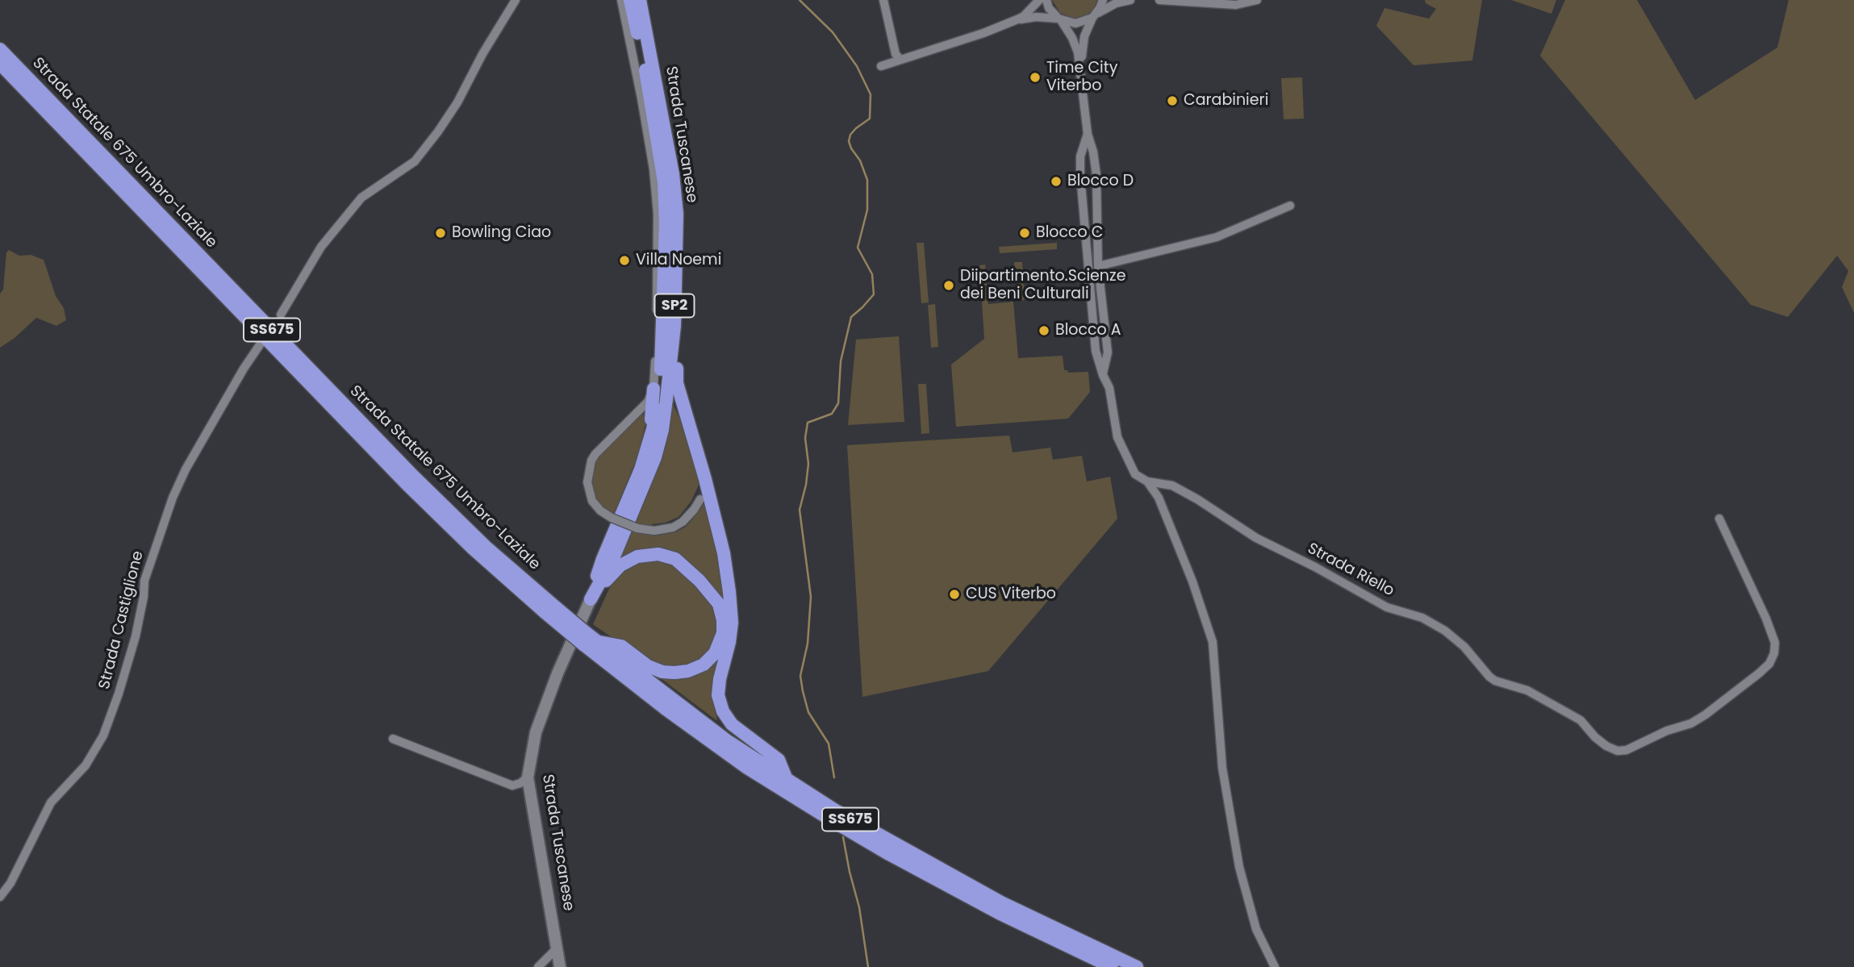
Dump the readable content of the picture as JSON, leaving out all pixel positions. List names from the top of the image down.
{
  "streets": {
    "highway": [
      "Strada Tuscanese",
      "Strada Statale 675 Umbro-Laziale",
      "SP2",
      "SS675"
    ],
    "street": ["Strada Riello", "Strada Castiglione"]
  },
  "places": [
    "Time City Viterbo",
    "Carabinieri",
    "Blocco D",
    "Bowling Ciao",
    "Blocco C",
    "Villa Noemi",
    "Diipartimento.Scienze dei Beni Culturali",
    "Blocco A",
    "CUS Viterbo"
  ]
}
